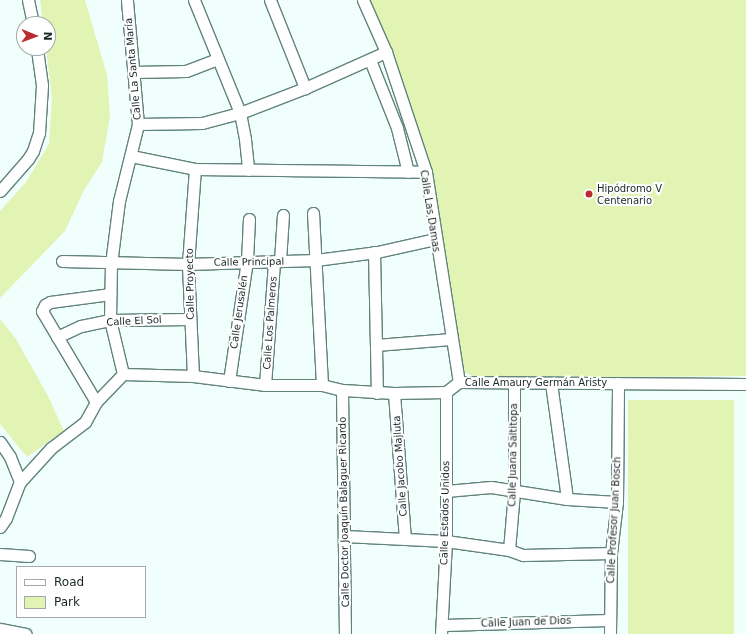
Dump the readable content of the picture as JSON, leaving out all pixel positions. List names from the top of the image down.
{
  "streets": {
    "street": [
      "Calle La Santa María",
      "Calle Las Damas",
      "Calle Principal",
      "Calle Proyecto",
      "Calle Jerusalén",
      "Calle El Sol",
      "Calle Los Palmeros",
      "Calle Amaury Germán Aristy",
      "Calle Juana Saltitopa",
      "Calle Jacobo Majluta",
      "Calle Doctor Joaquín Balaguer Ricardo",
      "Calle Estados Unidos",
      "Calle Profesor Juan Bosch",
      "Calle Juan de Dios"
    ]
  },
  "crossings": [
    ["Calle La Santa María", "Calle Principal"],
    ["Calle La Santa María", "Calle El Sol"],
    ["Calle Las Damas", "Calle Principal"],
    ["Calle Las Damas", "Calle Amaury Germán Aristy"],
    ["Calle Principal", "Calle Proyecto"],
    ["Calle Principal", "Calle Jerusalén"],
    ["Calle Principal", "Calle Los Palmeros"],
    ["Calle Proyecto", "Calle El Sol"],
    ["Calle Amaury Germán Aristy", "Calle Juana Saltitopa"],
    ["Calle Amaury Germán Aristy", "Calle Estados Unidos"],
    ["Calle Amaury Germán Aristy", "Calle Profesor Juan Bosch"],
    ["Calle Estados Unidos", "Calle Juan de Dios"],
    ["Calle Profesor Juan Bosch", "Calle Juan de Dios"]
  ],
  "places": ["Hipódromo V Centenario"],
  "legend": ["Road", "Park"],
  "north": "right"
}
